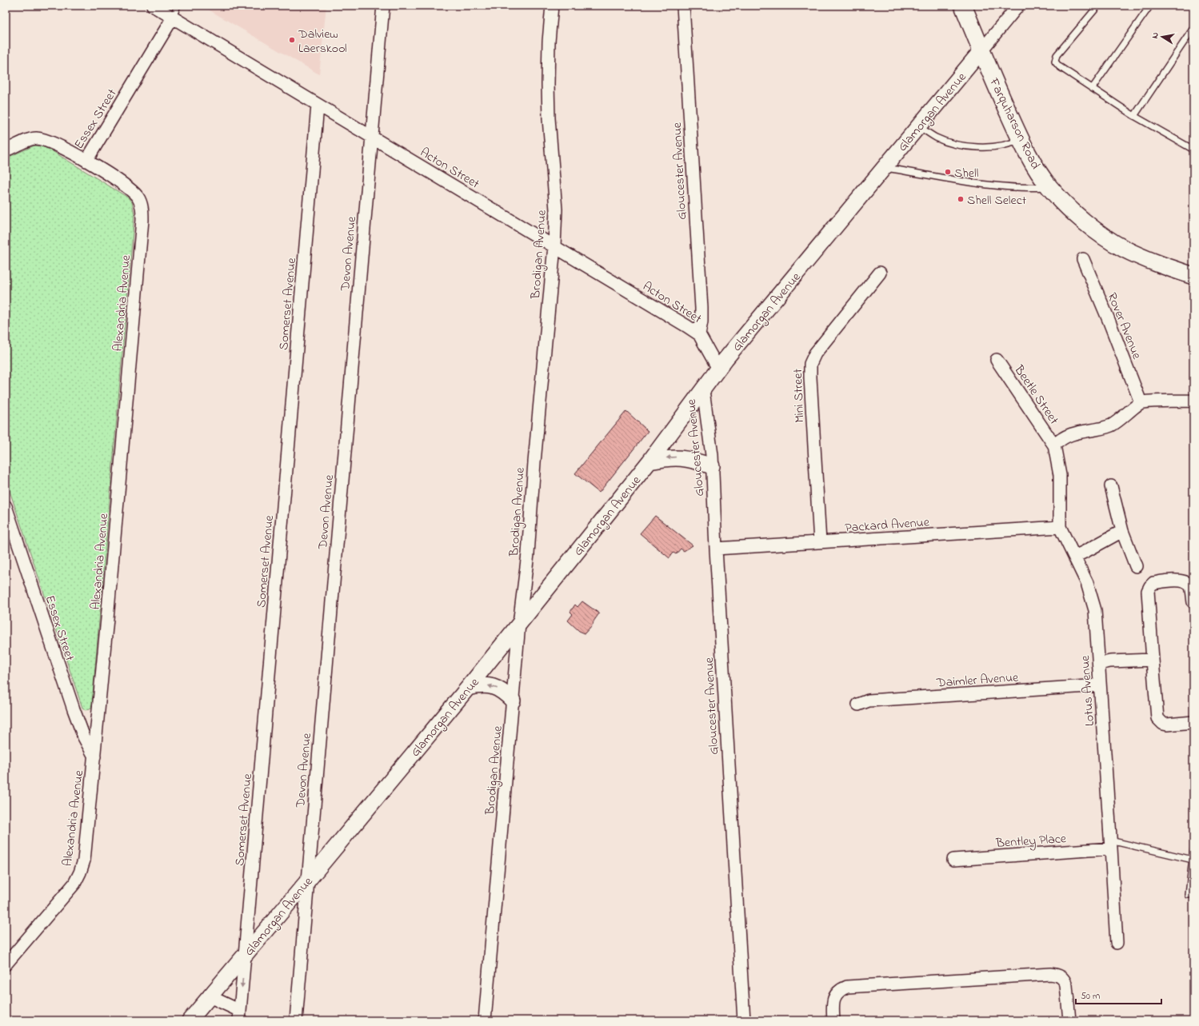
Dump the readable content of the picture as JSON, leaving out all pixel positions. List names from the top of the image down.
{
  "streets": {
    "main road": ["Farquharson Road"],
    "street": [
      "Glamorgan Avenue",
      "Essex Street",
      "Acton Street",
      "Gloucester Avenue",
      "Devon Avenue",
      "Brodigan Avenue",
      "Alexandria Avenue",
      "Somerset Avenue",
      "Rover Avenue",
      "Beetle Street",
      "Mini Street",
      "Packard Avenue",
      "Daimler Avenue",
      "Lotus Avenue",
      "Bentley Place"
    ]
  },
  "crossings": [
    ["Glamorgan Avenue", "Farquharson Road"],
    ["Glamorgan Avenue", "Acton Street"],
    ["Glamorgan Avenue", "Gloucester Avenue"],
    ["Glamorgan Avenue", "Devon Avenue"],
    ["Glamorgan Avenue", "Brodigan Avenue"],
    ["Glamorgan Avenue", "Somerset Avenue"],
    ["Essex Street", "Acton Street"],
    ["Essex Street", "Alexandria Avenue"],
    ["Acton Street", "Gloucester Avenue"],
    ["Acton Street", "Devon Avenue"],
    ["Acton Street", "Brodigan Avenue"],
    ["Acton Street", "Somerset Avenue"],
    ["Gloucester Avenue", "Packard Avenue"],
    ["Beetle Street", "Lotus Avenue"],
    ["Mini Street", "Packard Avenue"],
    ["Packard Avenue", "Lotus Avenue"],
    ["Daimler Avenue", "Lotus Avenue"],
    ["Lotus Avenue", "Bentley Place"]
  ],
  "places": ["Dalview Laerskool", "Shell", "Shell Select"],
  "scale_bar": "50 m",
  "north": "left"
}
